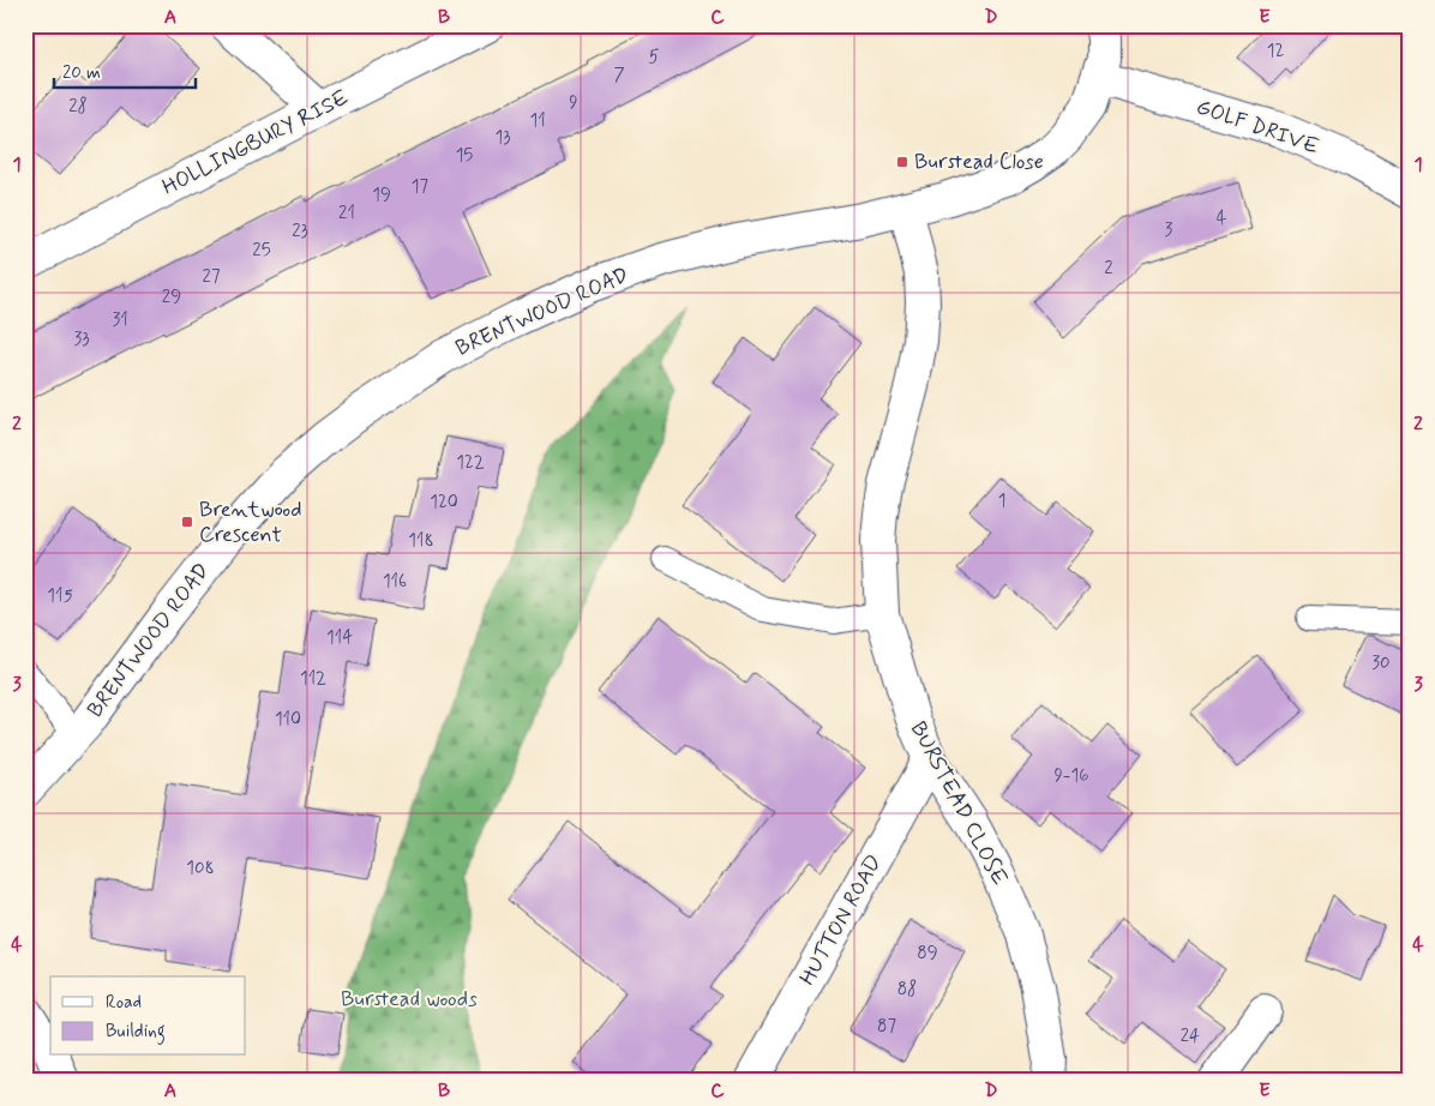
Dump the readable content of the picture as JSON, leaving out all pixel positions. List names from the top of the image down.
{
  "streets": {
    "street": [
      "GOLF DRIVE",
      "HOLLINGBURY RISE",
      "BRENTWOOD ROAD",
      "BURSTEAD CLOSE",
      "HUTTON ROAD"
    ]
  },
  "crossings": [
    ["GOLF DRIVE", "BRENTWOOD ROAD"],
    ["BRENTWOOD ROAD", "BURSTEAD CLOSE"],
    ["BURSTEAD CLOSE", "HUTTON ROAD"]
  ],
  "parks": ["Burstead woods"],
  "places": {
    "transit": ["Burstead Close", "Brentwood Crescent"]
  },
  "house_numbers": [
    "12",
    "5",
    "7",
    "9",
    "28",
    "11",
    "13",
    "15",
    "17",
    "19",
    "21",
    "4",
    "3",
    "23",
    "25",
    "2",
    "27",
    "29",
    "31",
    "33",
    "122",
    "1",
    "120",
    "118",
    "116",
    "115",
    "114",
    "30",
    "112",
    "110",
    "9-16",
    "108",
    "89",
    "88",
    "87",
    "24"
  ],
  "legend": ["Road", "Building"],
  "scale_bar": "20 m",
  "grid": {
    "columns": [
      "A",
      "B",
      "C",
      "D",
      "E"
    ],
    "rows": [
      "1",
      "2",
      "3",
      "4"
    ]
  }
}
